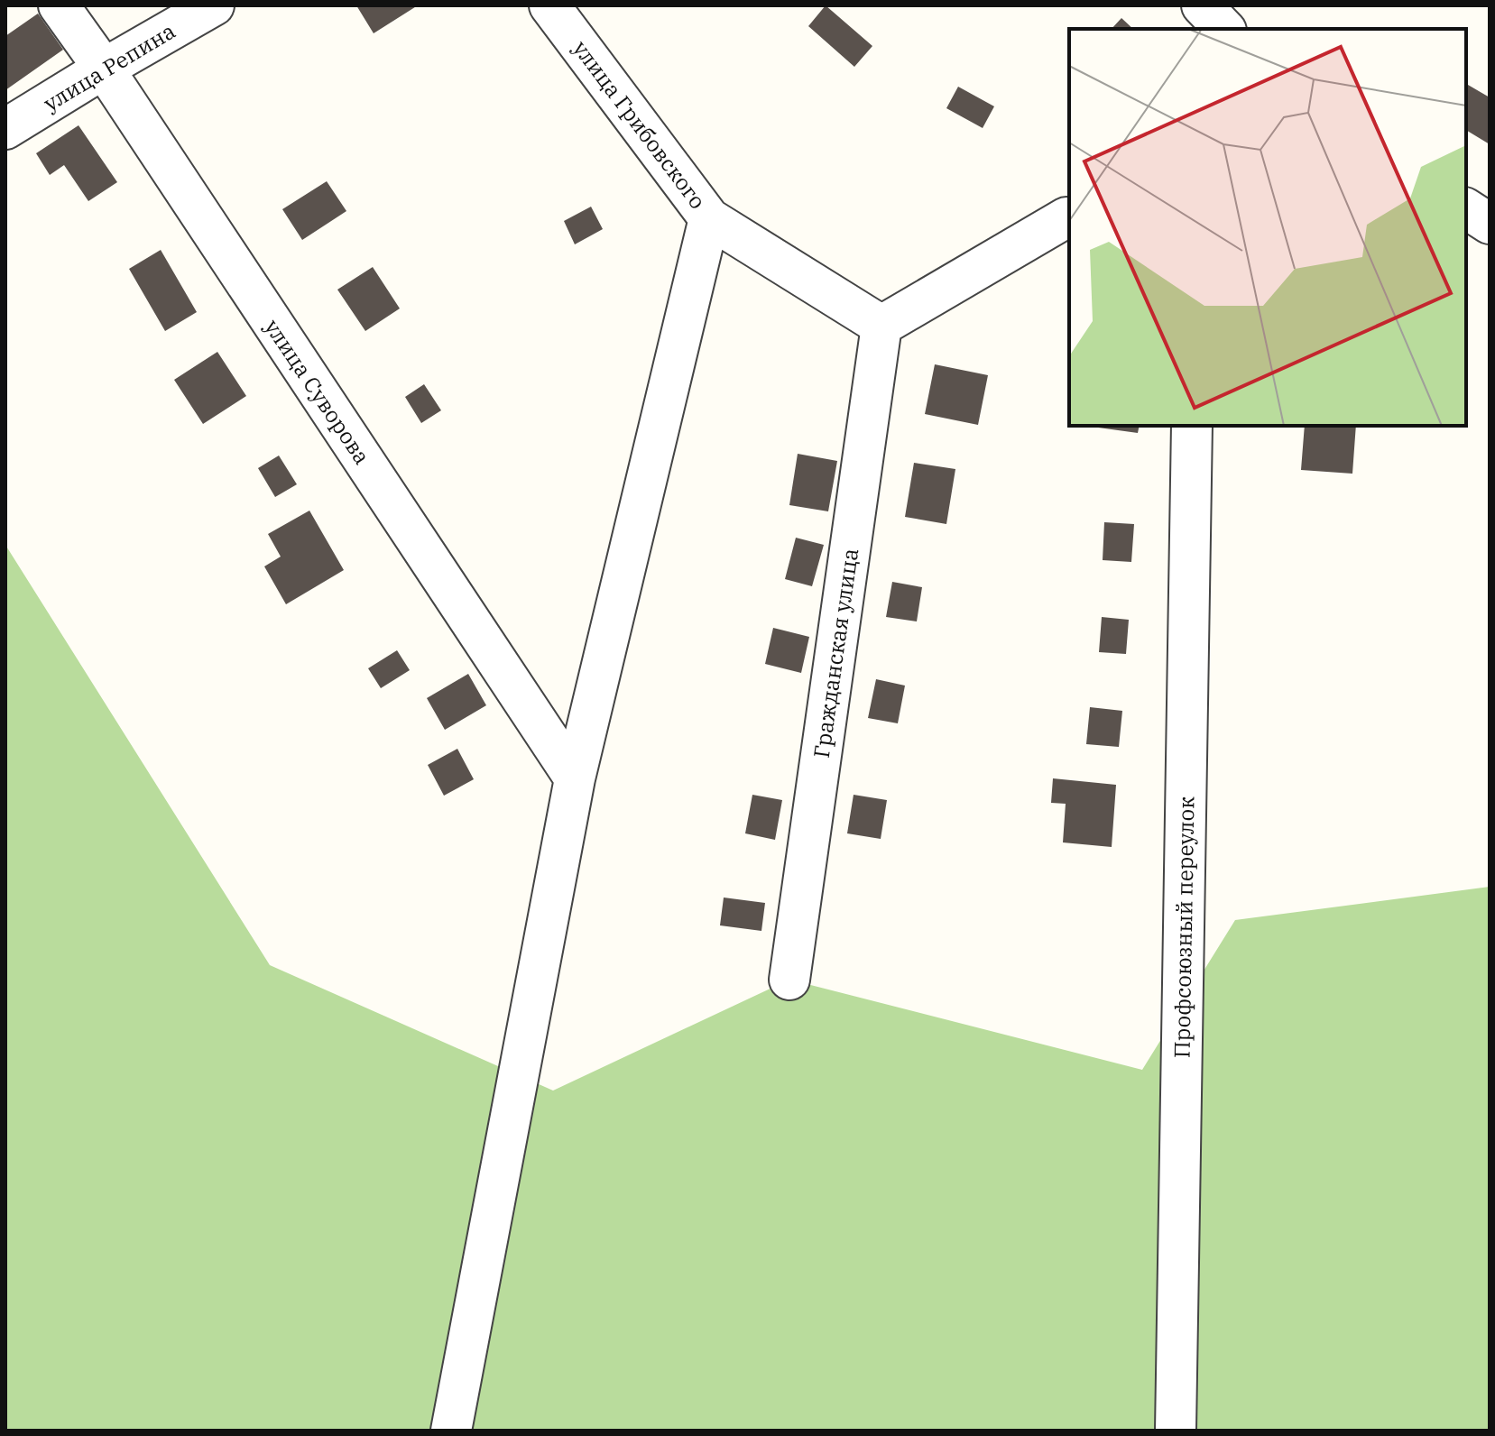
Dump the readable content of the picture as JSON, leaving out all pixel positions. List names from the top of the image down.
{
  "streets": {
    "street": [
      "улица Репина",
      "улица Грибовского",
      "улица Суворова",
      "Гражданская улица",
      "Профсоюзный переулок"
    ]
  },
  "crossings": [
    ["улица Репина", "улица Суворова"],
    ["улица Грибовского", "Гражданская улица"]
  ]
}
